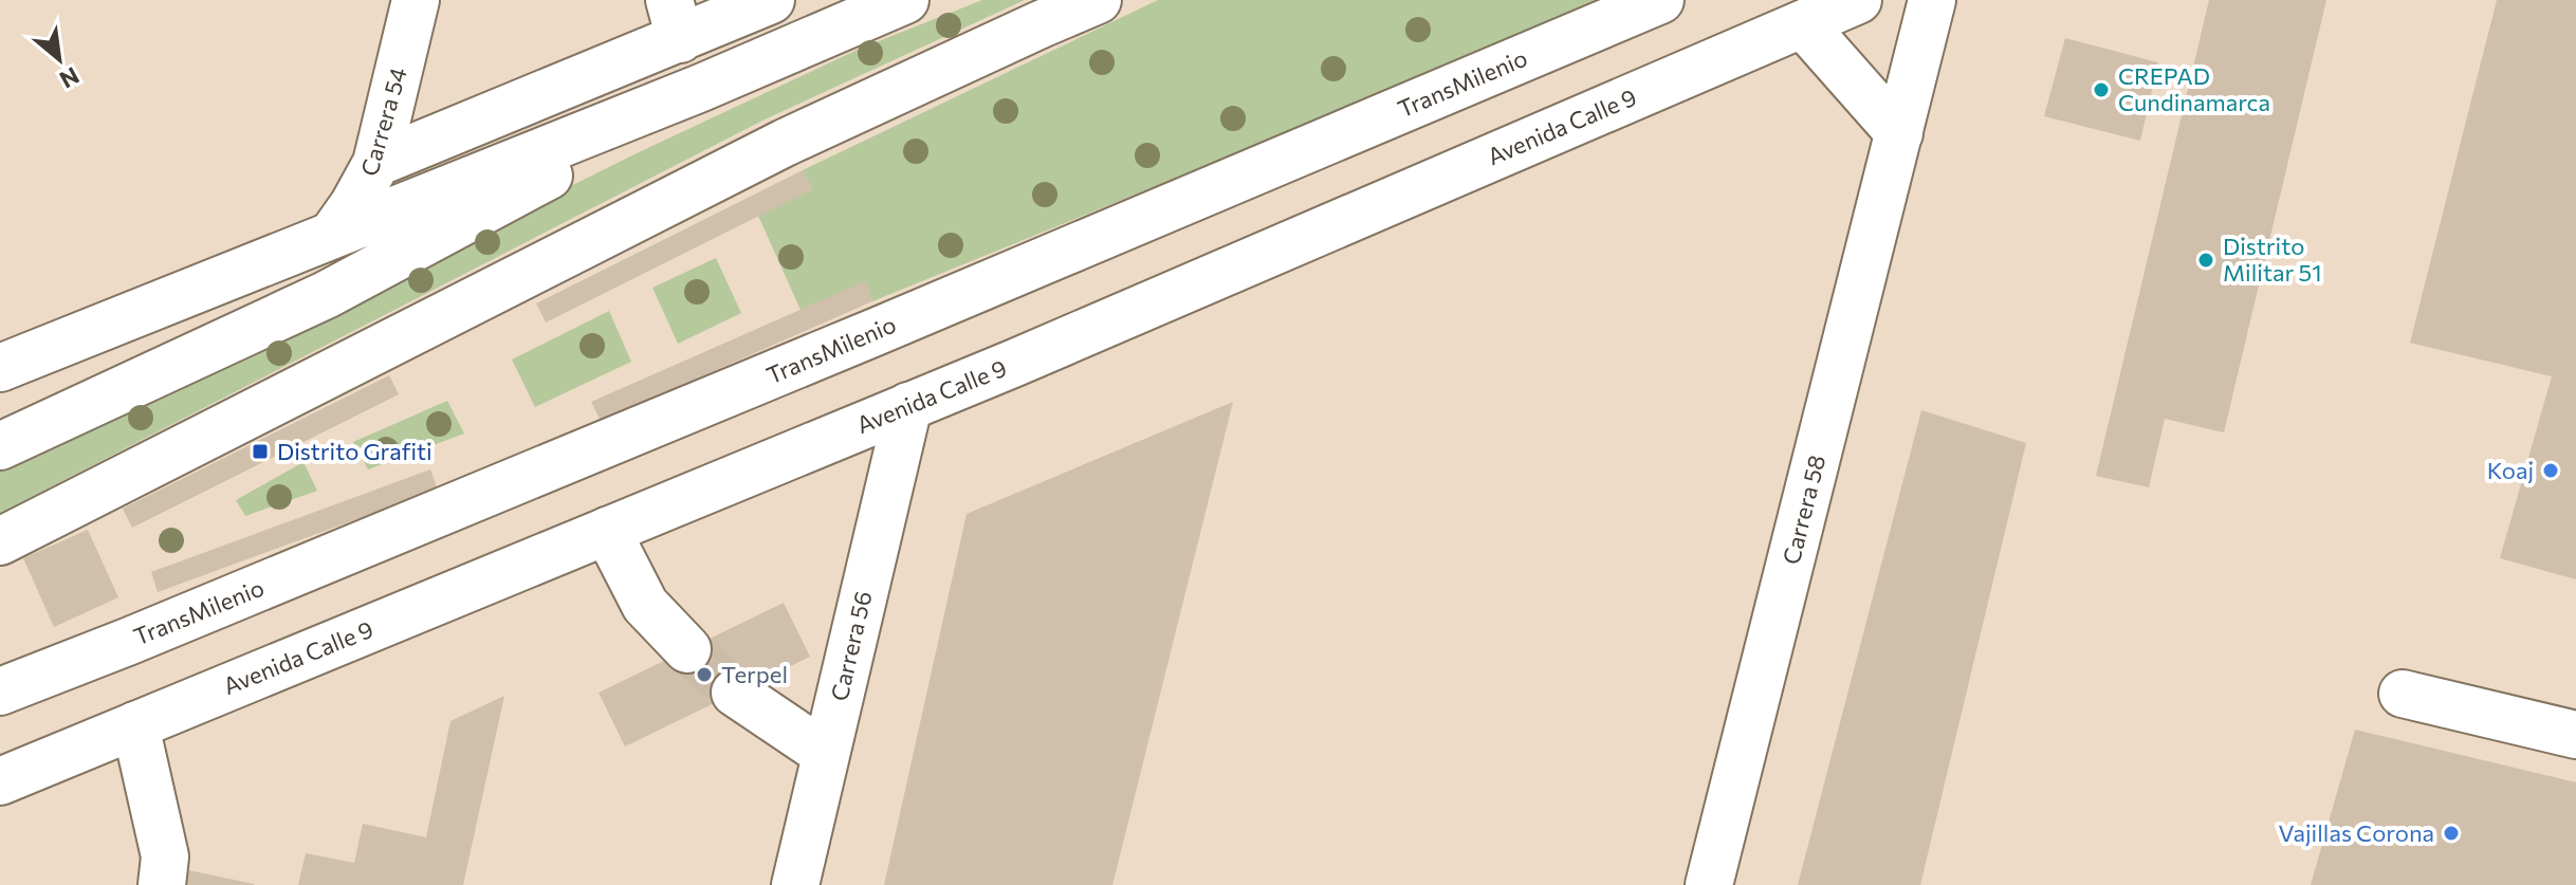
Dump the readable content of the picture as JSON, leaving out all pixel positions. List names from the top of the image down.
{
  "streets": {
    "main road": [
      "TransMilenio",
      "Carrera 54",
      "Avenida Calle 9",
      "Carrera 58",
      "Carrera 56"
    ]
  },
  "crossings": [
    ["Avenida Calle 9", "Carrera 56"]
  ],
  "places": {
    "other": [
      "CREPAD Cundinamarca",
      "Distrito Militar 51",
      "Koaj",
      "Terpel",
      "Vajillas Corona"
    ],
    "transit": ["Distrito Grafiti"]
  },
  "north": "bottom right"
}
